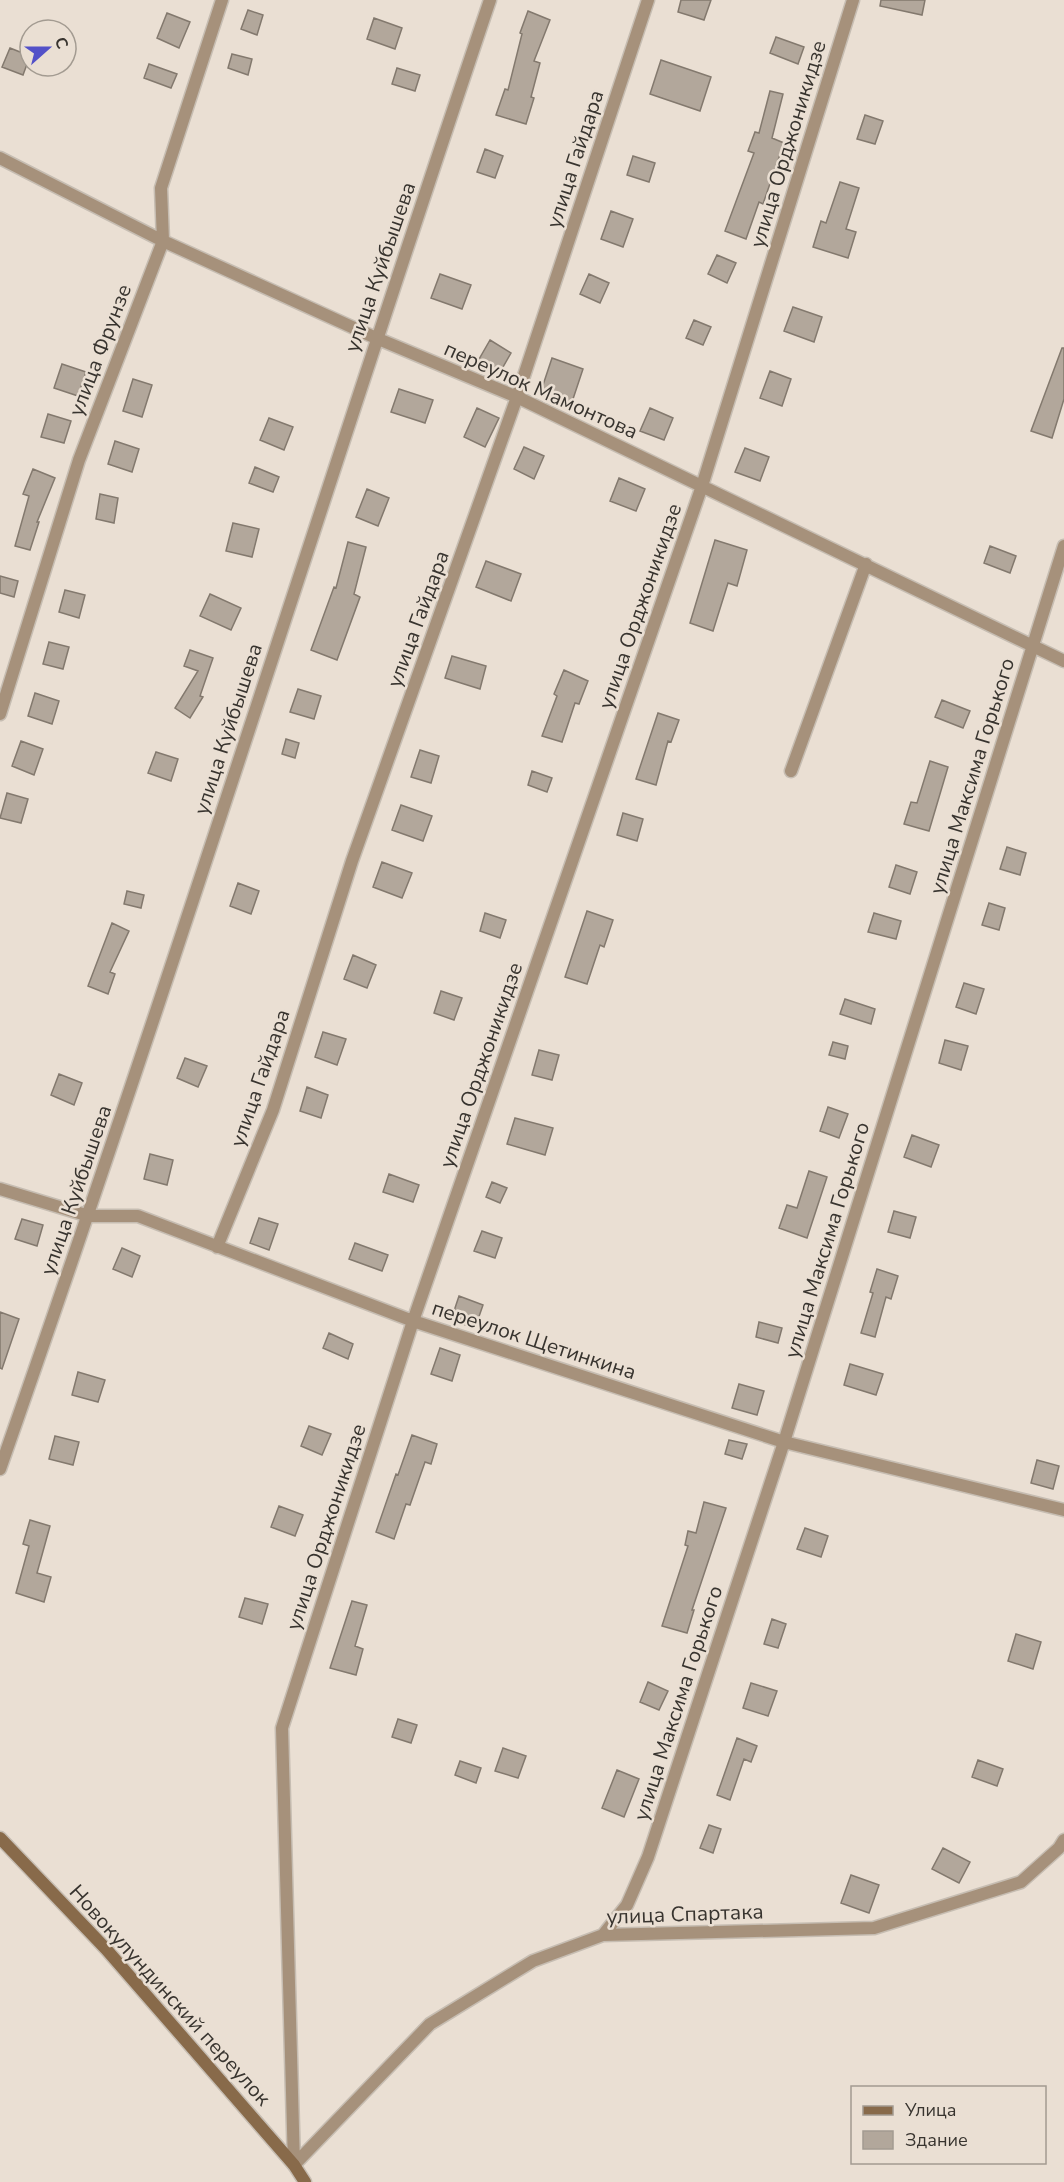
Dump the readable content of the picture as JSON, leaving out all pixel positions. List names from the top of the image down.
{
  "streets": {
    "street": [
      "улица Орджоникидзе",
      "улица Гайдара",
      "улица Куйбышева",
      "улица Фрунзе",
      "переулок Мамонтова",
      "улица Максима Горького",
      "переулок Щетинкина",
      "улица Спартака",
      "Новокулундинский переулок"
    ]
  },
  "crossings": [
    ["улица Орджоникидзе", "переулок Мамонтова"],
    ["улица Орджоникидзе", "переулок Щетинкина"],
    ["улица Орджоникидзе", "улица Спартака"],
    ["улица Орджоникидзе", "Новокулундинский переулок"],
    ["улица Гайдара", "переулок Мамонтова"],
    ["улица Гайдара", "переулок Щетинкина"],
    ["улица Куйбышева", "переулок Мамонтова"],
    ["улица Куйбышева", "переулок Щетинкина"],
    ["улица Фрунзе", "переулок Мамонтова"],
    ["переулок Мамонтова", "улица Максима Горького"],
    ["улица Максима Горького", "переулок Щетинкина"],
    ["улица Максима Горького", "улица Спартака"],
    ["улица Спартака", "Новокулундинский переулок"]
  ],
  "legend": ["Улица", "Здание"],
  "north": "right"
}
